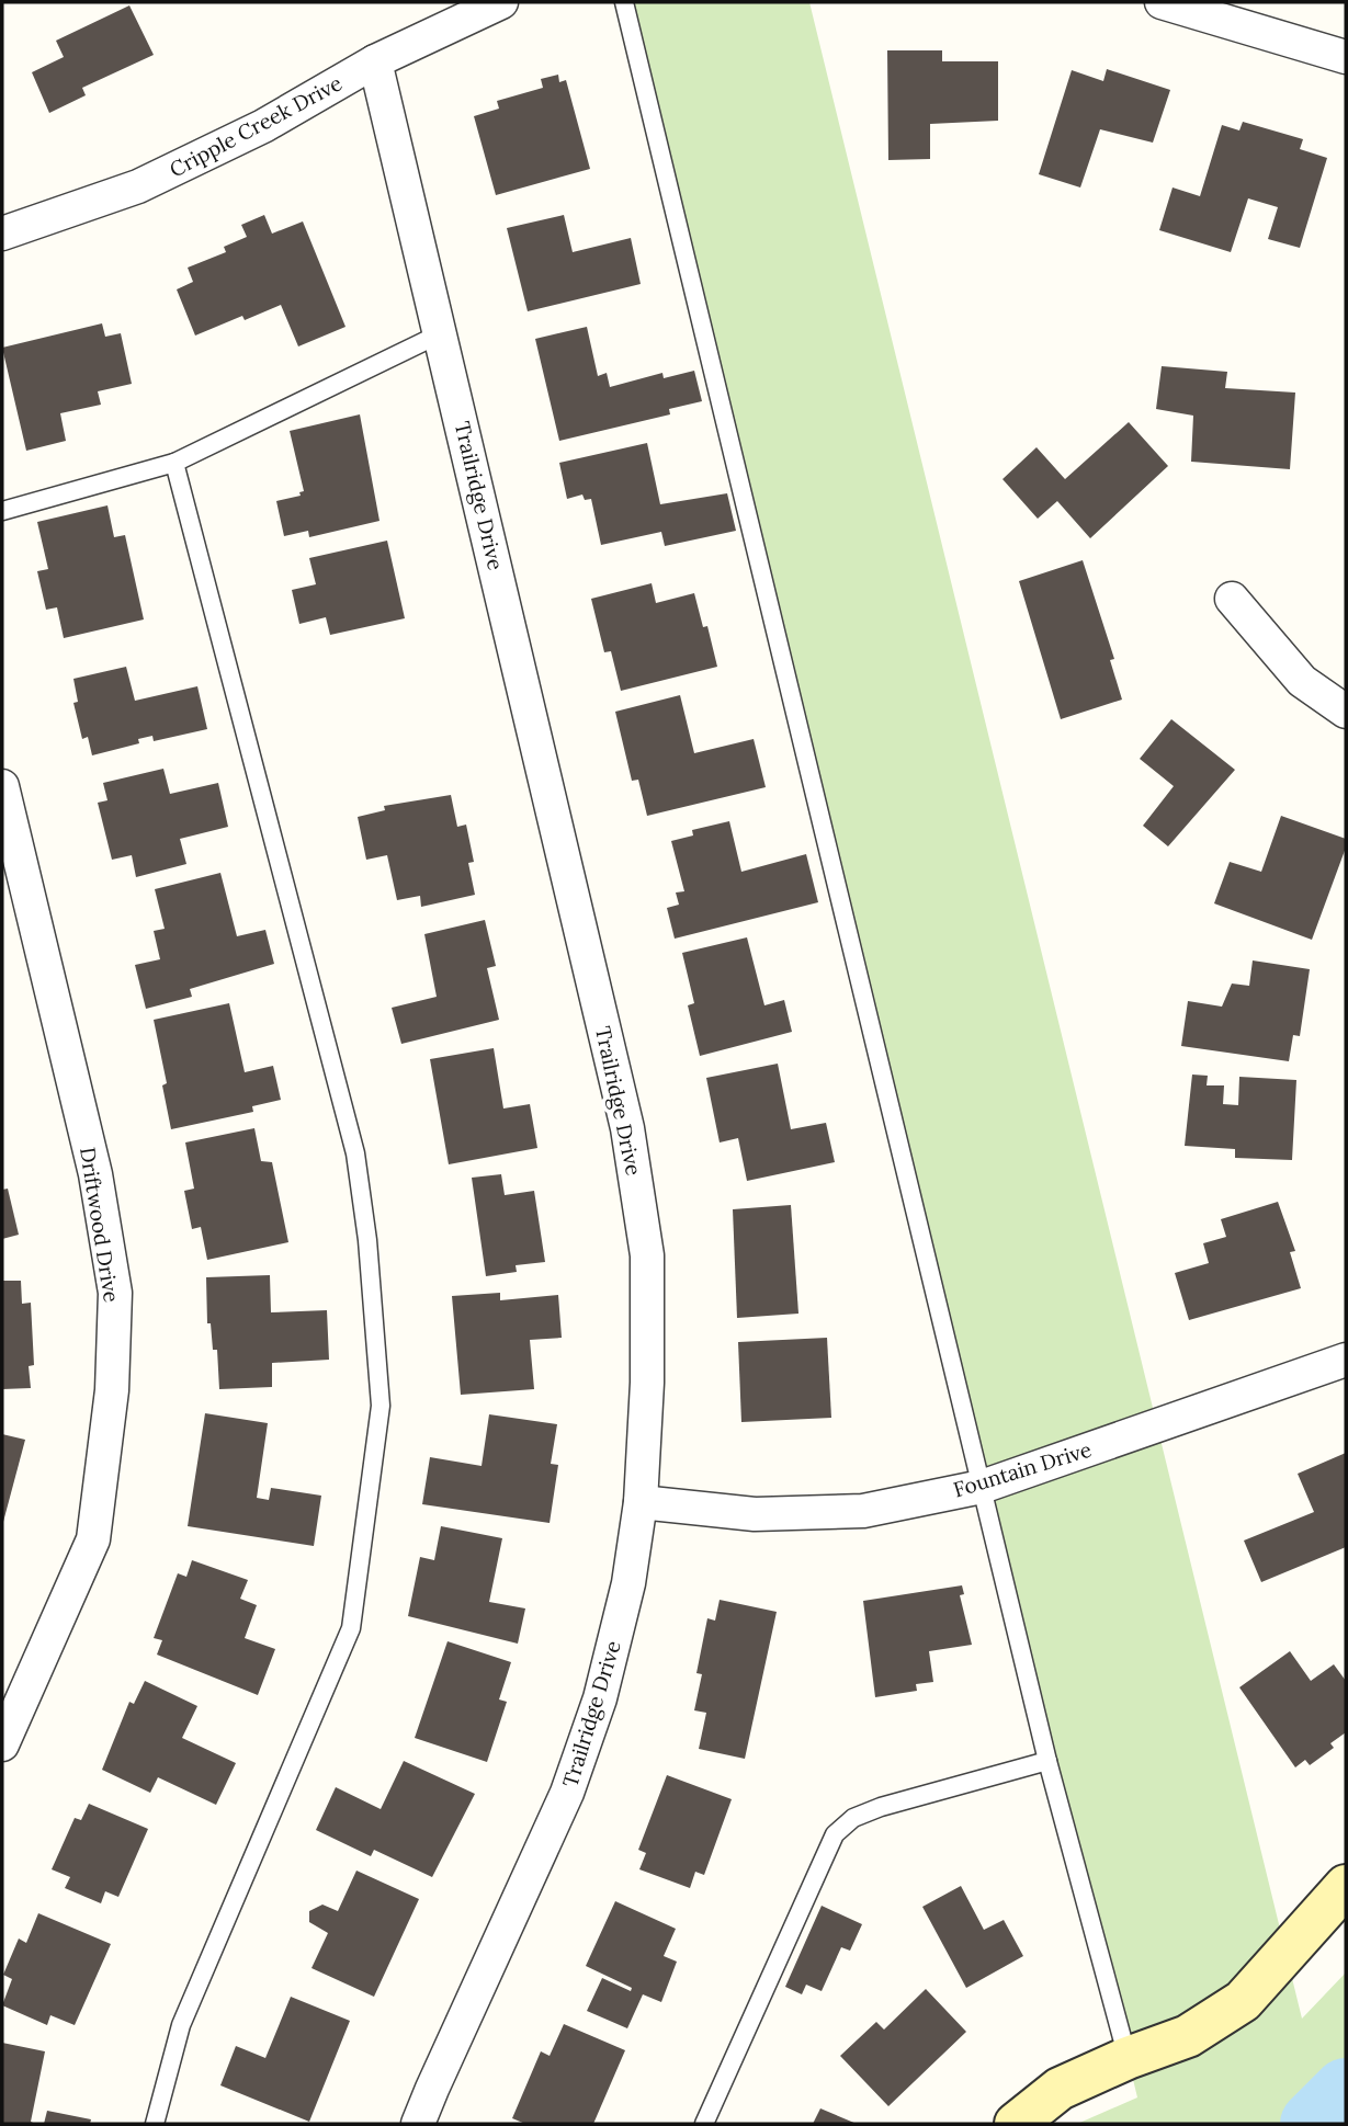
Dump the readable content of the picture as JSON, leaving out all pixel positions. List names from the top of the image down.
{
  "streets": {
    "street": [
      "Cripple Creek Drive",
      "Trailridge Drive",
      "Driftwood Drive",
      "Fountain Drive"
    ]
  },
  "crossings": [
    ["Cripple Creek Drive", "Trailridge Drive"],
    ["Trailridge Drive", "Fountain Drive"]
  ]
}
